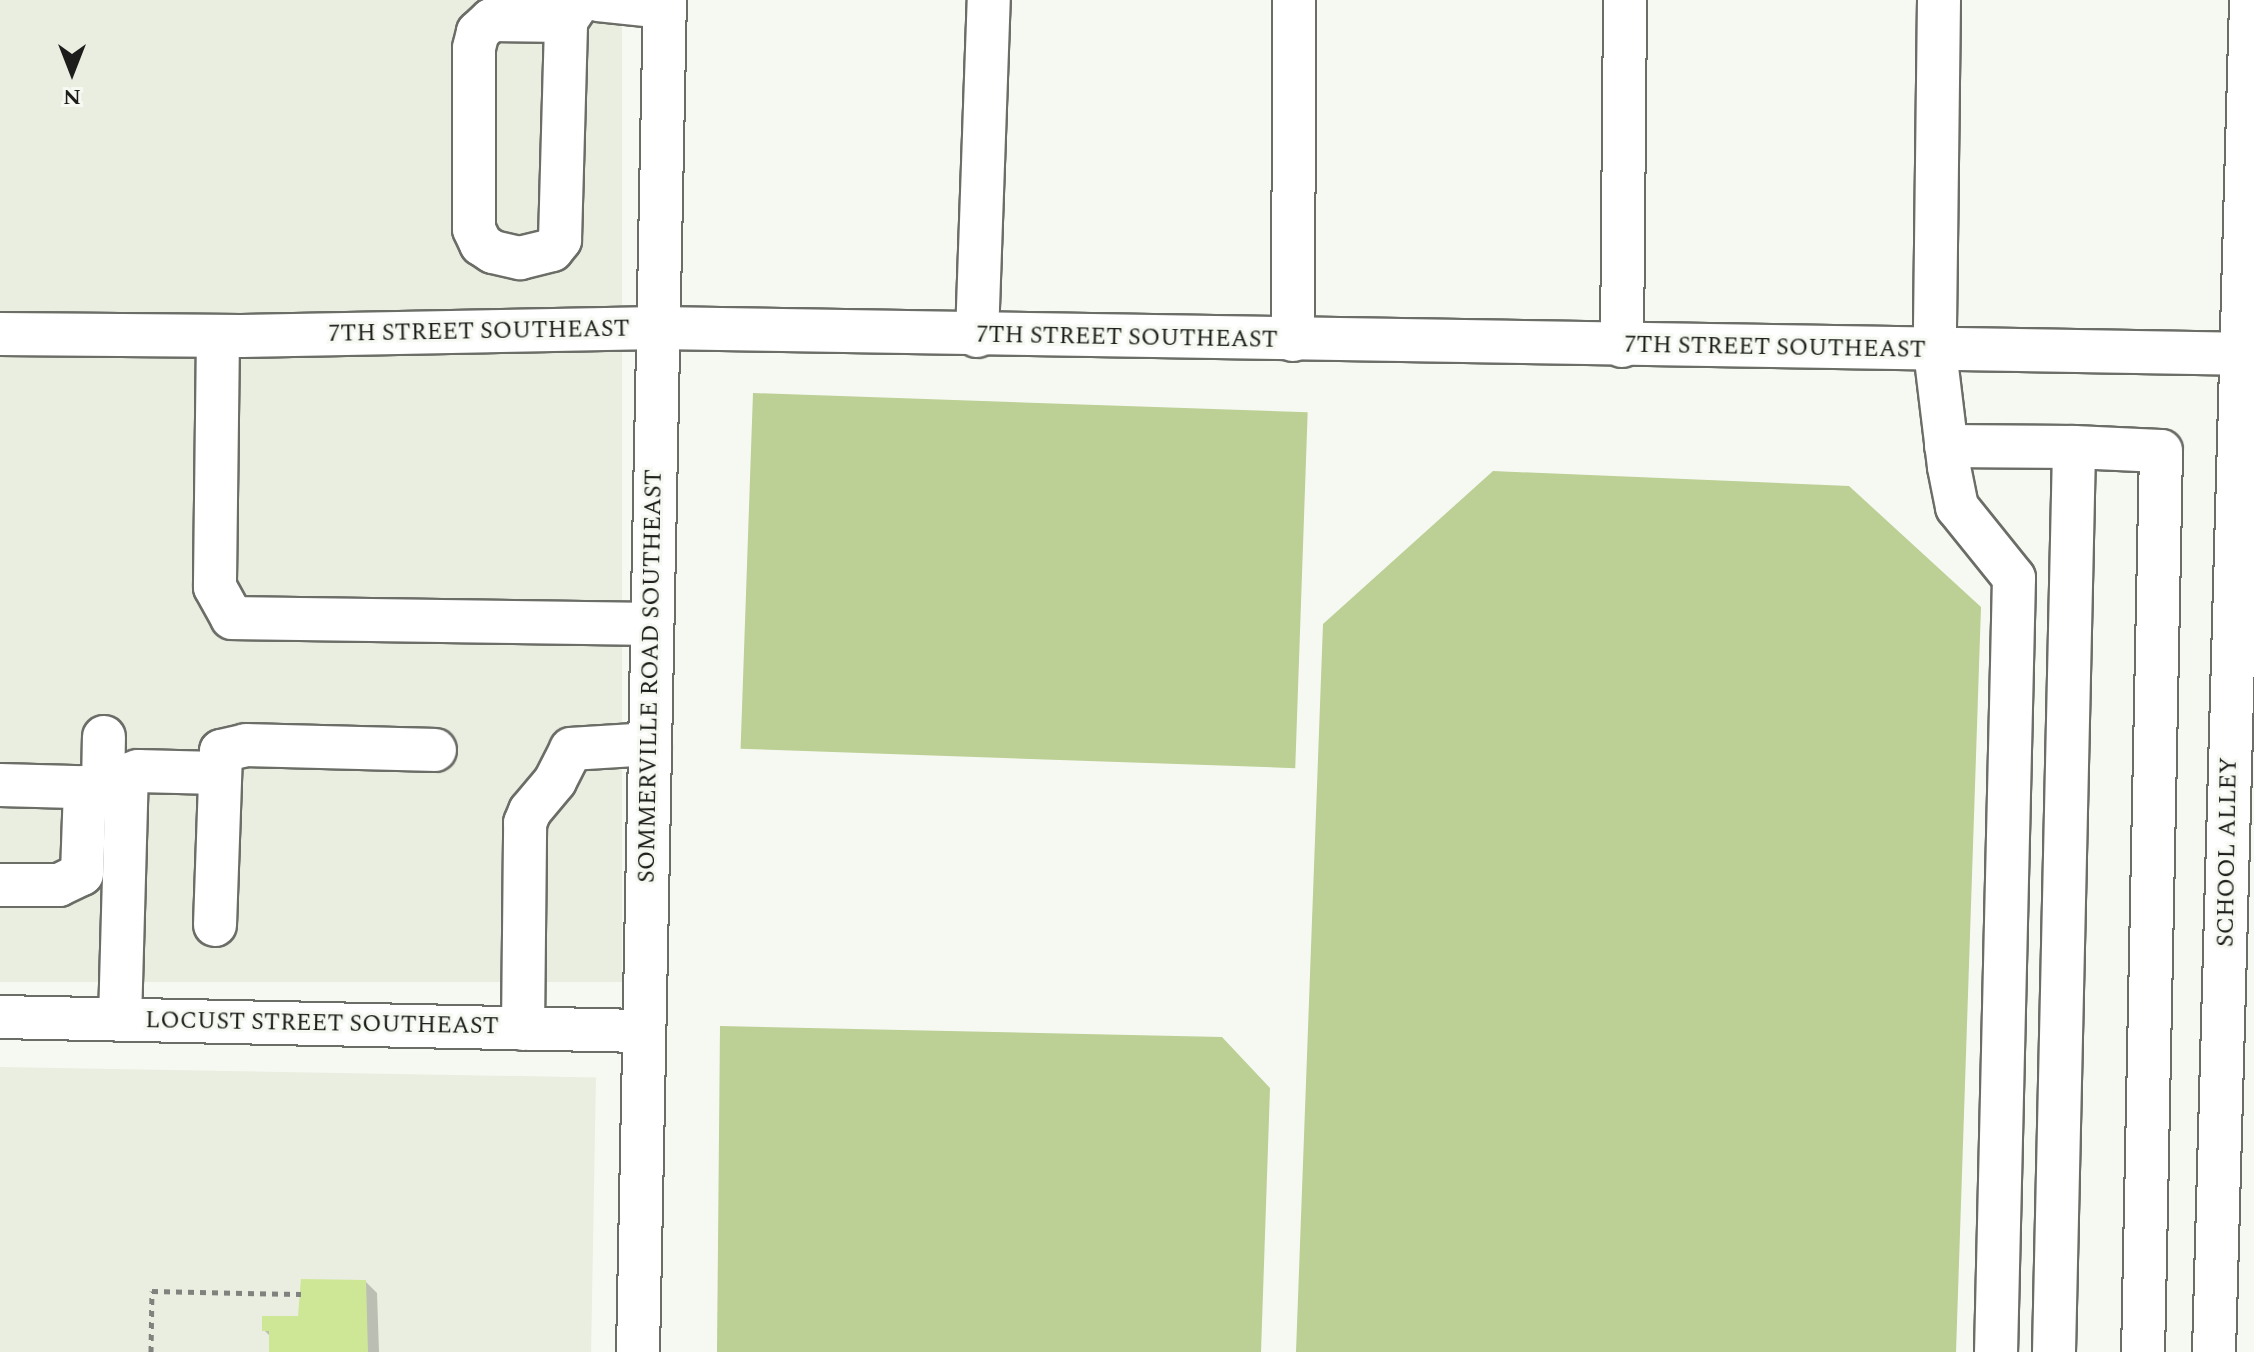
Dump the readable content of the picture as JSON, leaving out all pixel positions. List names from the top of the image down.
{
  "streets": {
    "street": [
      "7TH STREET SOUTHEAST",
      "SOMMERVILLE ROAD SOUTHEAST",
      "SCHOOL ALLEY",
      "LOCUST STREET SOUTHEAST"
    ]
  },
  "crossings": [
    ["7TH STREET SOUTHEAST", "SOMMERVILLE ROAD SOUTHEAST"],
    ["7TH STREET SOUTHEAST", "SCHOOL ALLEY"],
    ["SOMMERVILLE ROAD SOUTHEAST", "LOCUST STREET SOUTHEAST"]
  ],
  "north": "bottom"
}
